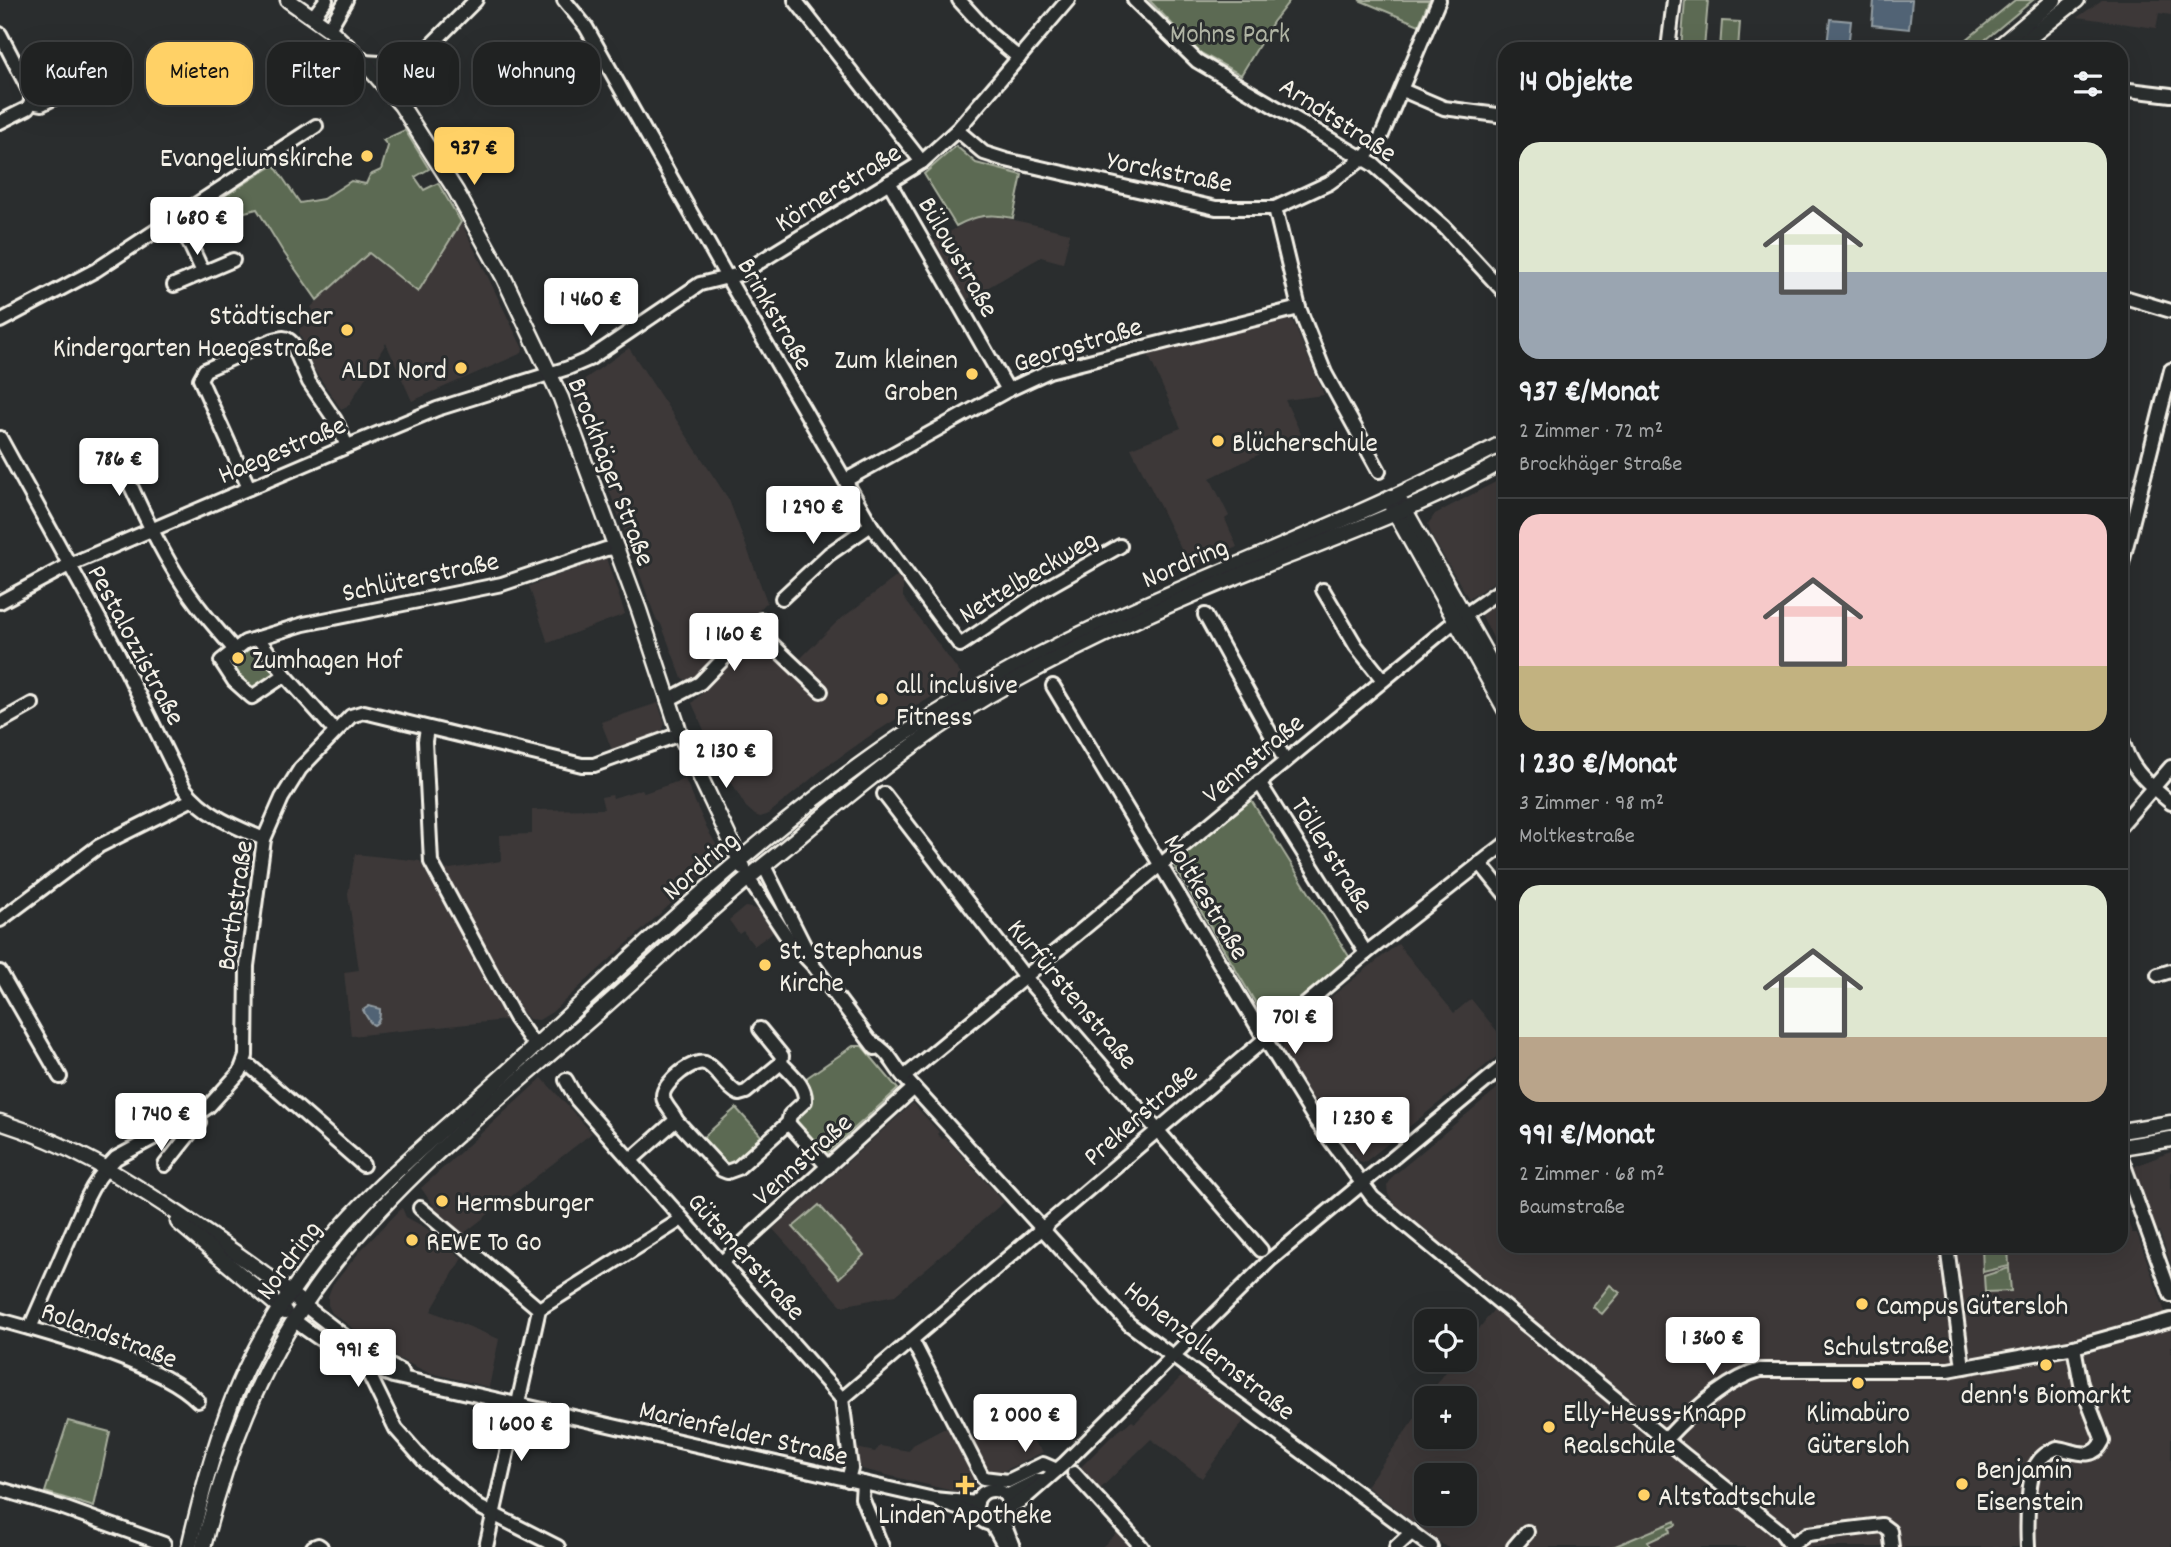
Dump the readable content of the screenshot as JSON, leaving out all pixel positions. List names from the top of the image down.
{
  "streets": {
    "main road": [
      "Brockhäger Straße",
      "Nordring",
      "Hohenzollernstraße",
      "Marienfelder Straße"
    ],
    "street": [
      "Arndtstraße",
      "Yorckstraße",
      "Körnerstraße",
      "Bülowstraße",
      "Brinkstraße",
      "Georgstraße",
      "Haegestraße",
      "Schlüterstraße",
      "Nettelbeckweg",
      "Pestalozzistraße",
      "Vennstraße",
      "Töllerstraße",
      "Moltkestraße",
      "Barthstraße",
      "Kurfürstenstraße",
      "Prekerstraße",
      "Gütsmerstraße",
      "Rolandstraße",
      "Schulstraße"
    ]
  },
  "crossings": [
    ["Arndtstraße", "Yorckstraße"],
    ["Yorckstraße", "Körnerstraße"],
    ["Körnerstraße", "Bülowstraße"],
    ["Körnerstraße", "Brinkstraße"],
    ["Körnerstraße", "Haegestraße"],
    ["Körnerstraße", "Brockhäger Straße"],
    ["Bülowstraße", "Georgstraße"],
    ["Brinkstraße", "Georgstraße"],
    ["Brinkstraße", "Nettelbeckweg"],
    ["Haegestraße", "Brockhäger Straße"],
    ["Haegestraße", "Pestalozzistraße"],
    ["Brockhäger Straße", "Nordring"],
    ["Brockhäger Straße", "Schlüterstraße"],
    ["Brockhäger Straße", "Barthstraße"],
    ["Brockhäger Straße", "Hohenzollernstraße"],
    ["Nordring", "Hohenzollernstraße"],
    ["Nordring", "Marienfelder Straße"],
    ["Pestalozzistraße", "Barthstraße"],
    ["Vennstraße", "Töllerstraße"],
    ["Vennstraße", "Moltkestraße"],
    ["Vennstraße", "Kurfürstenstraße"],
    ["Vennstraße", "Gütsmerstraße"],
    ["Vennstraße", "Hohenzollernstraße"],
    ["Töllerstraße", "Prekerstraße"],
    ["Moltkestraße", "Prekerstraße"],
    ["Moltkestraße", "Schulstraße"],
    ["Kurfürstenstraße", "Prekerstraße"],
    ["Prekerstraße", "Gütsmerstraße"],
    ["Prekerstraße", "Hohenzollernstraße"]
  ],
  "parks": ["Mohns Park"],
  "places": {
    "other": [
      "Evangeliumskirche",
      "Städtischer Kindergarten Haegestraße",
      "ALDI Nord",
      "Zum kleinen Groben",
      "Blücherschule",
      "Zumhagen Hof",
      "all inclusive Fitness",
      "St. Stephanus Kirche",
      "Hermsburger",
      "REWE To Go",
      "Campus Gütersloh",
      "denn's Biomarkt",
      "Klimabüro Gütersloh",
      "Elly-Heuss-Knapp Realschule",
      "Benjamin Eisenstein",
      "Altstadtschule"
    ],
    "health": ["Linden Apotheke"]
  },
  "page": {
    "chip": [
      "Kaufen",
      "Mieten",
      "Filter",
      "Neu",
      "Wohnung"
    ],
    "heading": "14 Objekte",
    "list": [
      {
        "name": "937 €/Monat",
        "note": "2 Zimmer · 72 m² · Brockhäger Straße"
      },
      {
        "name": "1 230 €/Monat",
        "note": "3 Zimmer · 98 m² · Moltkestraße"
      },
      {
        "name": "991 €/Monat",
        "note": "2 Zimmer · 68 m² · Baumstraße"
      }
    ],
    "price": [
      "937 €",
      "1 680 €",
      "1 460 €",
      "786 €",
      "1 290 €",
      "1 160 €",
      "2 130 €",
      "701 €",
      "1 740 €",
      "1 230 €",
      "1 360 €",
      "991 €",
      "2 000 €",
      "1 600 €"
    ],
    "map_buttons": ["+", "−"]
  }
}
